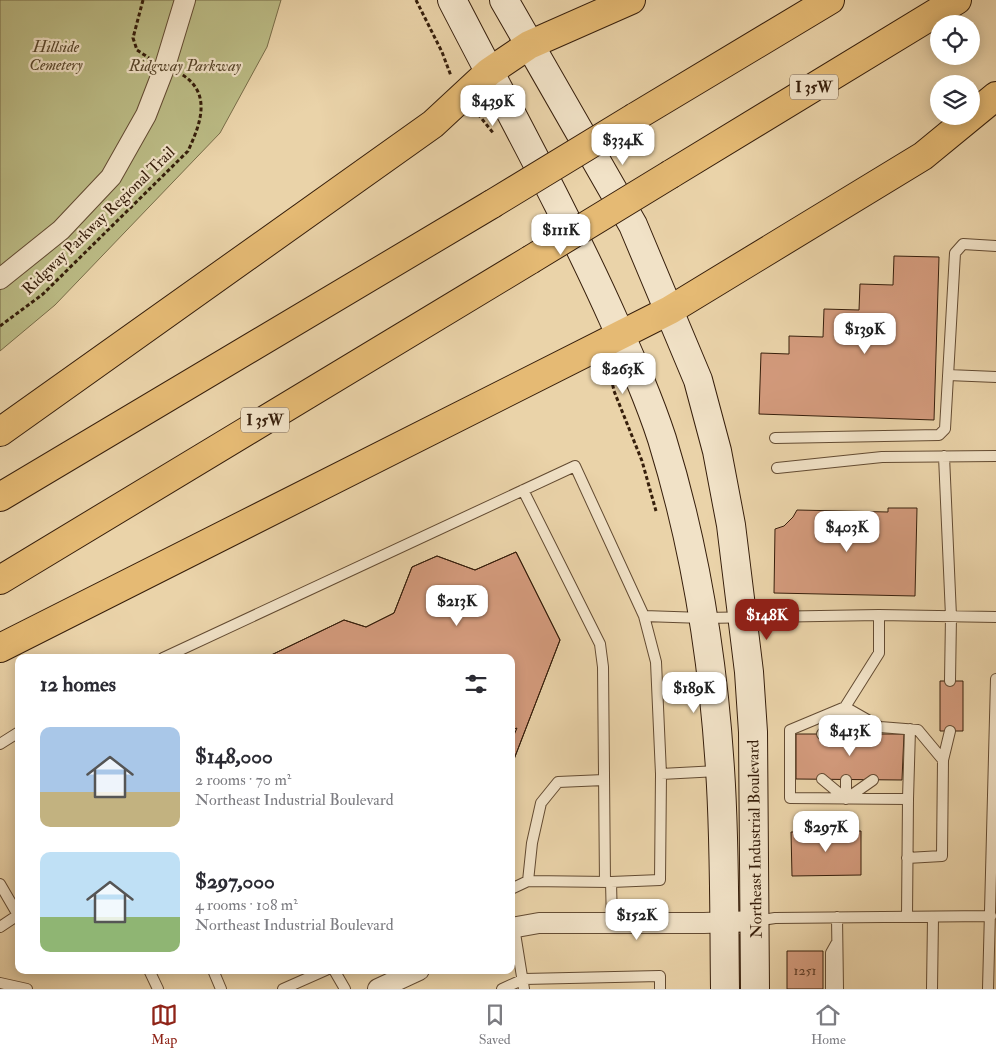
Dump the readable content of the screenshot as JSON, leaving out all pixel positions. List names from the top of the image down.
{
  "streets": {
    "highway": ["I 35W"],
    "main road": ["Northeast Industrial Boulevard"],
    "path": ["Ridgway Parkway Regional Trail"]
  },
  "parks": ["Hillside Cemetery", "Ridgway Parkway"],
  "house_numbers": ["1251"],
  "page": {
    "price": [
      "$439K",
      "$334K",
      "$111K",
      "$139K",
      "$263K",
      "$403K",
      "$213K",
      "$148K",
      "$189K",
      "$413K",
      "$297K",
      "$152K"
    ],
    "heading": "12 homes",
    "list": [
      {
        "name": "$148,000",
        "note": "2 rooms · 70 m² · Northeast Industrial Boulevard"
      },
      {
        "name": "$297,000",
        "note": "4 rooms · 108 m² · Northeast Industrial Boulevard"
      }
    ],
    "tabs": ["Map", "Saved", "Home"]
  }
}
